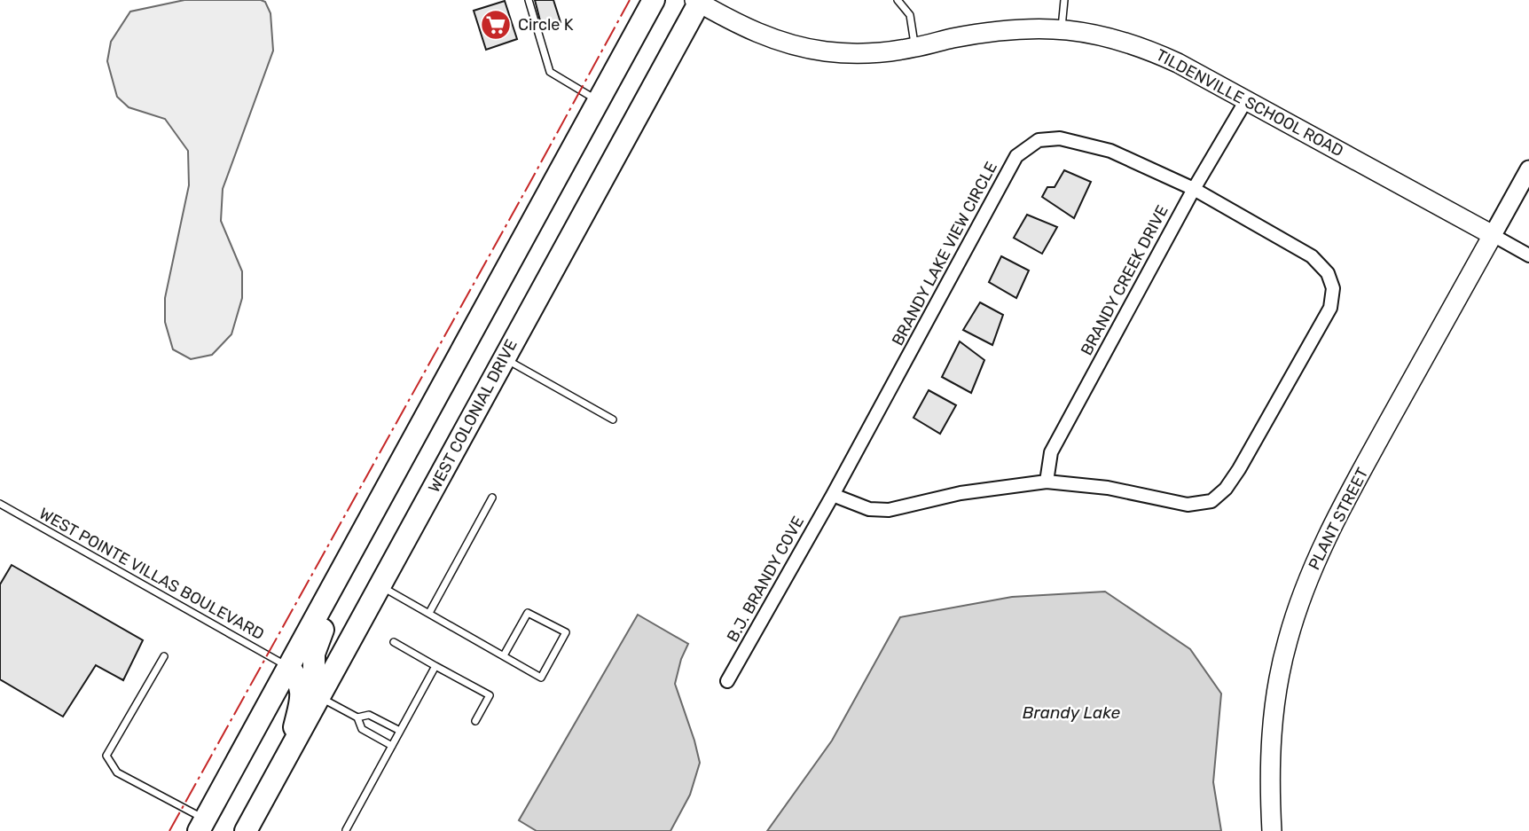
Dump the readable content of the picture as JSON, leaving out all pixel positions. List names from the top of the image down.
{
  "streets": {
    "highway": ["WEST COLONIAL DRIVE"],
    "main road": ["TILDENVILLE SCHOOL ROAD", "PLANT STREET"],
    "street": ["BRANDY LAKE VIEW CIRCLE", "BRANDY CREEK DRIVE", "B.J. BRANDY COVE"],
    "lane": ["WEST POINTE VILLAS BOULEVARD"]
  },
  "crossings": [
    ["TILDENVILLE SCHOOL ROAD", "BRANDY CREEK DRIVE"],
    ["TILDENVILLE SCHOOL ROAD", "WEST COLONIAL DRIVE"],
    ["TILDENVILLE SCHOOL ROAD", "PLANT STREET"],
    ["BRANDY LAKE VIEW CIRCLE", "BRANDY CREEK DRIVE"],
    ["BRANDY LAKE VIEW CIRCLE", "B.J. BRANDY COVE"]
  ],
  "water": ["Brandy Lake"],
  "places": {
    "supermarket": ["Circle K"]
  }
}
